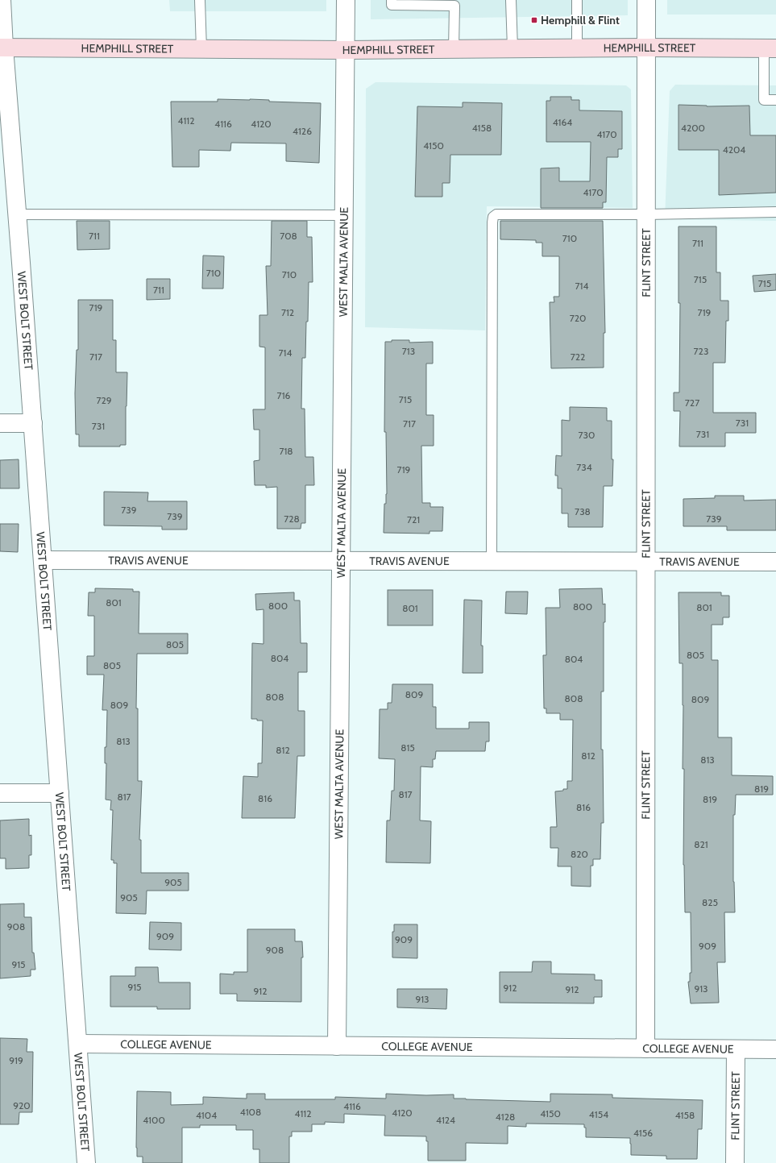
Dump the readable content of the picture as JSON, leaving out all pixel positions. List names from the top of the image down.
{
  "streets": {
    "main road": ["HEMPHILL STREET"],
    "street": [
      "WEST MALTA AVENUE",
      "FLINT STREET",
      "WEST BOLT STREET",
      "TRAVIS AVENUE",
      "COLLEGE AVENUE"
    ]
  },
  "crossings": [
    ["HEMPHILL STREET", "WEST MALTA AVENUE"],
    ["HEMPHILL STREET", "FLINT STREET"],
    ["HEMPHILL STREET", "WEST BOLT STREET"],
    ["WEST MALTA AVENUE", "TRAVIS AVENUE"],
    ["WEST MALTA AVENUE", "COLLEGE AVENUE"],
    ["FLINT STREET", "TRAVIS AVENUE"],
    ["FLINT STREET", "COLLEGE AVENUE"],
    ["WEST BOLT STREET", "TRAVIS AVENUE"],
    ["WEST BOLT STREET", "COLLEGE AVENUE"]
  ],
  "places": {
    "transit": ["Hemphill & Flint"]
  },
  "house_numbers": [
    "4112",
    "4164",
    "4116",
    "4120",
    "4158",
    "4200",
    "4126",
    "4170",
    "4150",
    "4204",
    "4170",
    "711",
    "708",
    "710",
    "711",
    "710",
    "710",
    "715",
    "715",
    "714",
    "711",
    "719",
    "712",
    "719",
    "720",
    "713",
    "723",
    "714",
    "717",
    "722",
    "716",
    "715",
    "729",
    "727",
    "731",
    "717",
    "731",
    "731",
    "730",
    "718",
    "734",
    "719",
    "739",
    "738",
    "739",
    "728",
    "739",
    "721",
    "801",
    "800",
    "800",
    "801",
    "801",
    "805",
    "805",
    "804",
    "804",
    "805",
    "809",
    "808",
    "808",
    "809",
    "809",
    "813",
    "815",
    "812",
    "812",
    "813",
    "819",
    "817",
    "817",
    "816",
    "819",
    "816",
    "821",
    "820",
    "905",
    "905",
    "825",
    "908",
    "909",
    "909",
    "909",
    "908",
    "915",
    "915",
    "912",
    "913",
    "912",
    "912",
    "913",
    "919",
    "920",
    "4116",
    "4108",
    "4120",
    "4112",
    "4150",
    "4154",
    "4104",
    "4158",
    "4128",
    "4100",
    "4124",
    "4156"
  ]
}
